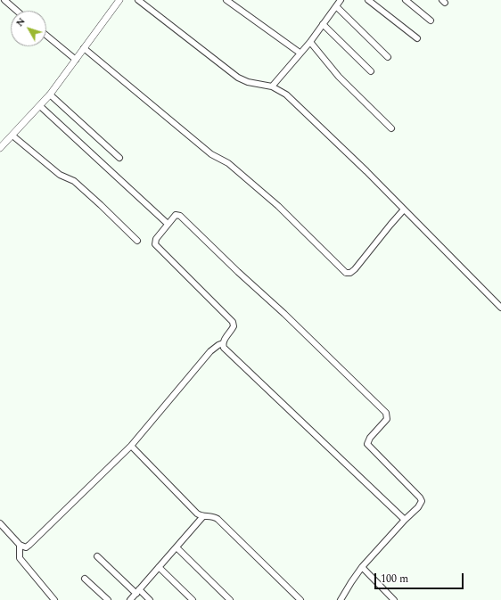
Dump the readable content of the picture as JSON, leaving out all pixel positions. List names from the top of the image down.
{
  "scale_bar": "100 m",
  "north": "top left"
}
